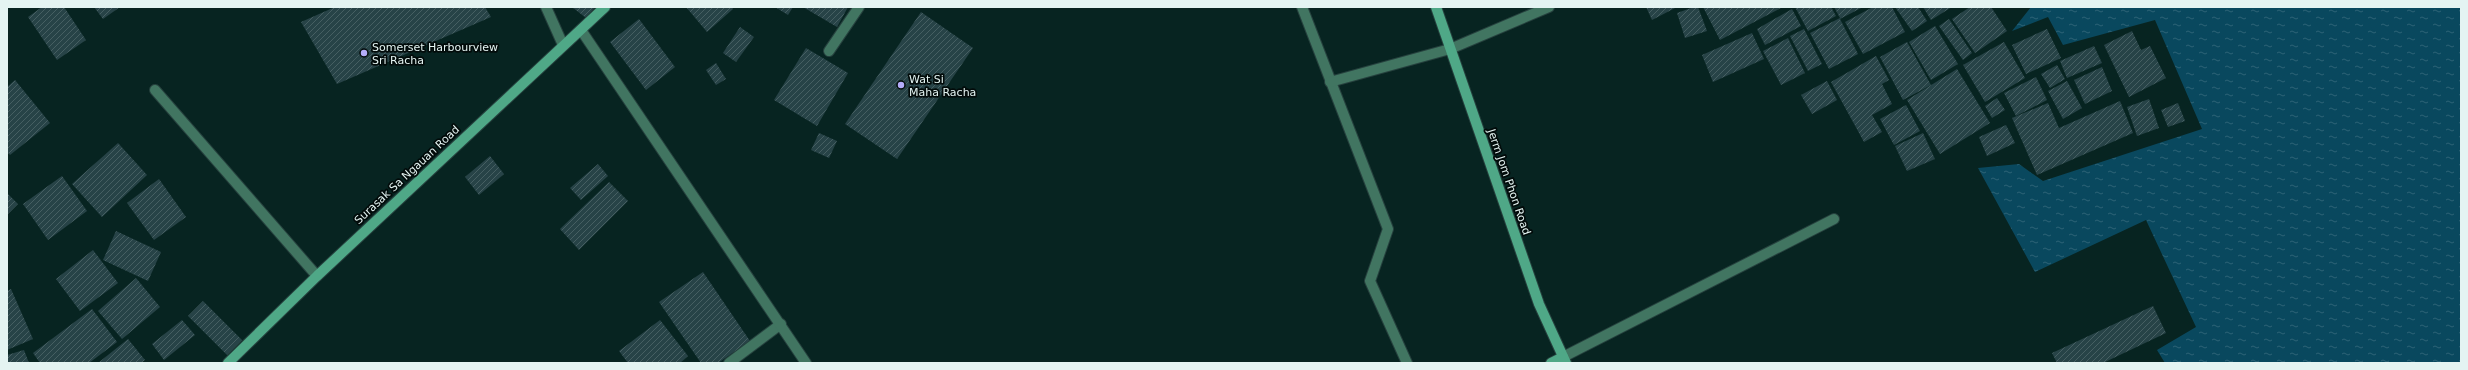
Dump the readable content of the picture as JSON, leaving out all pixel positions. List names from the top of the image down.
{
  "streets": {
    "street": ["Surasak Sa Ngauan Road", "Jerm Jom Phon Road"]
  },
  "places": ["Somerset Harbourview Sri Racha", "Wat Si Maha Racha"]
}
